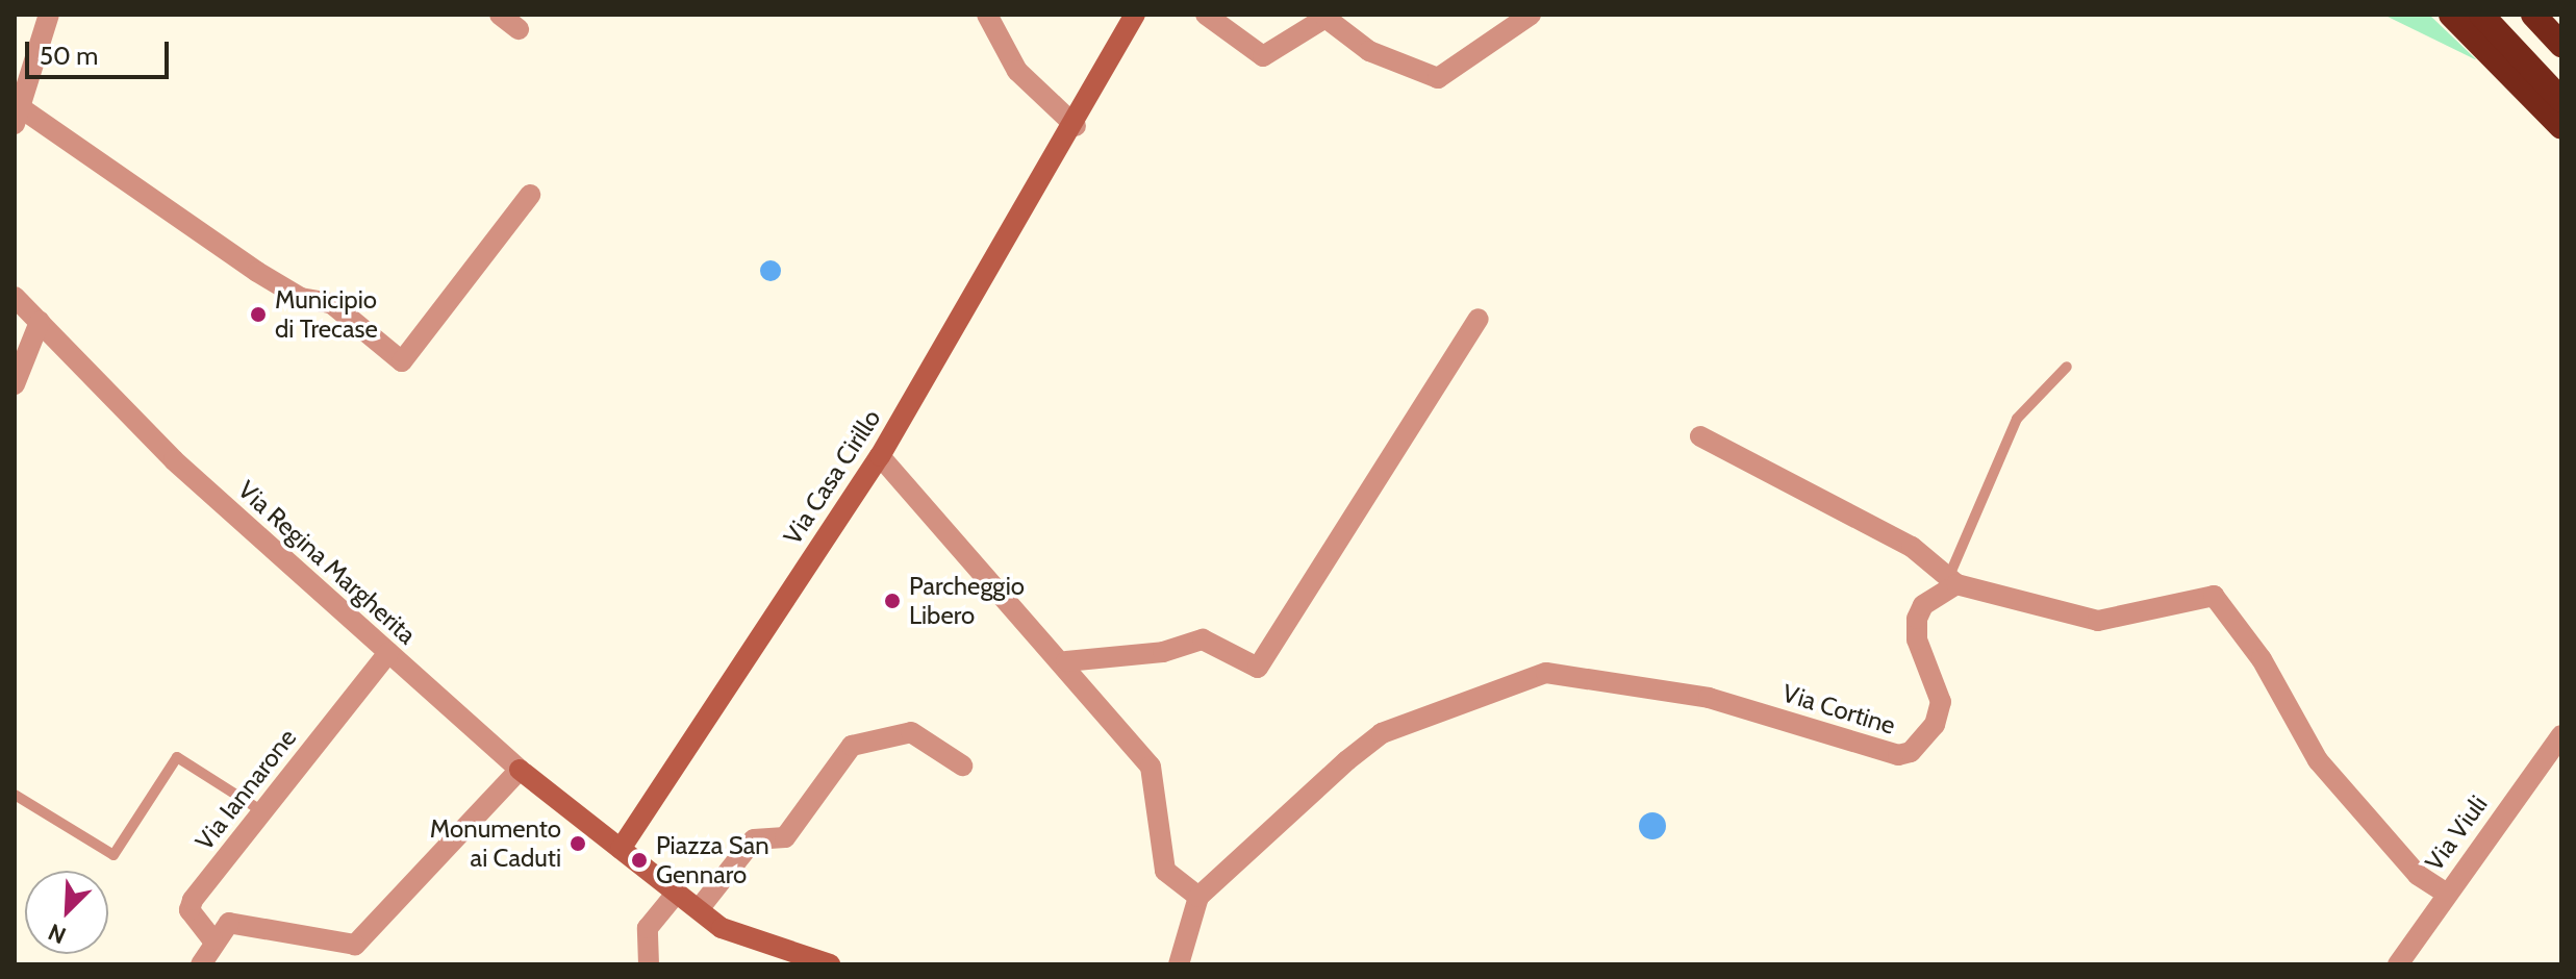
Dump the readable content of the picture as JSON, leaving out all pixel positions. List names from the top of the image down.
{
  "streets": {
    "street": [
      "Via Casa Cirillo",
      "Via Regina Margherita",
      "Via Cortine",
      "Via Iannarone",
      "Via Viuli"
    ]
  },
  "crossings": [
    ["Via Casa Cirillo", "Via Regina Margherita"],
    ["Via Regina Margherita", "Via Iannarone"]
  ],
  "places": [
    "Municipio di Trecase",
    "Parcheggio Libero",
    "Monumento ai Caduti",
    "Piazza San Gennaro"
  ],
  "scale_bar": "50 m",
  "north": "bottom left"
}
